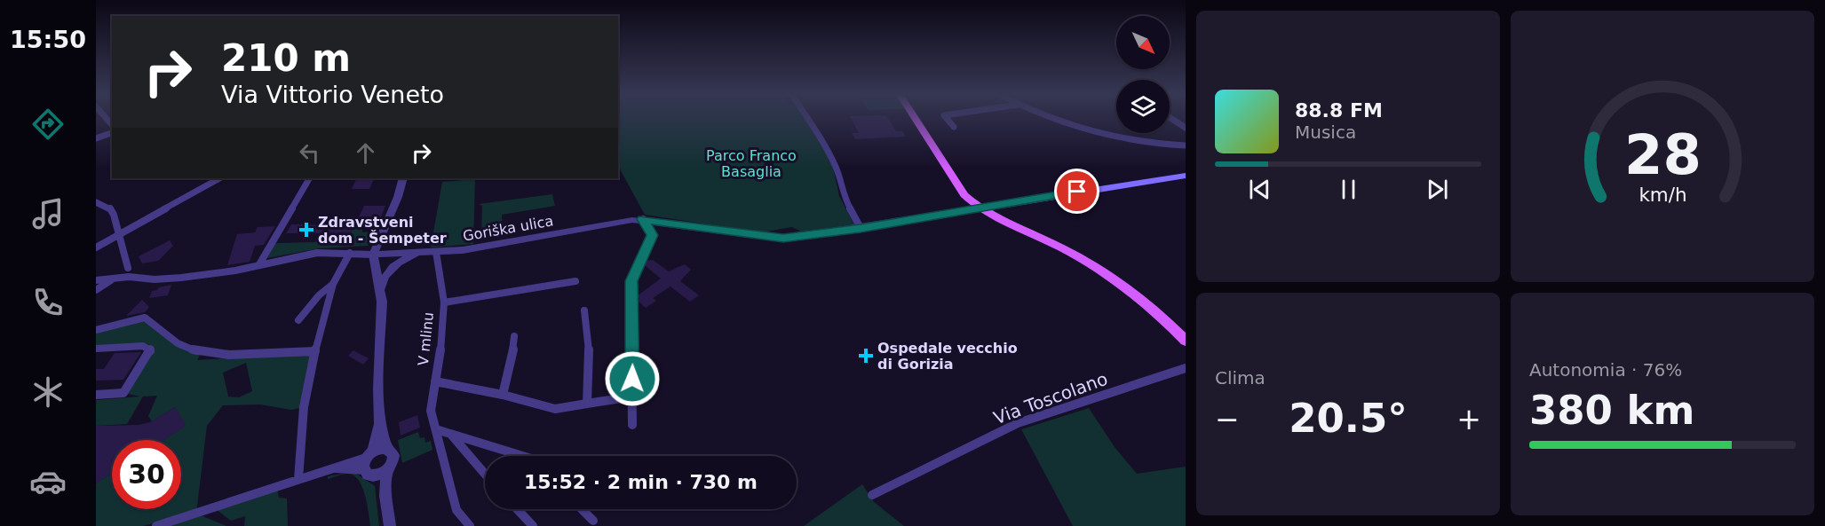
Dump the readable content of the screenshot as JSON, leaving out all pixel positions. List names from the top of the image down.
{
  "streets": {
    "street": ["Goriška ulica", "V mlinu", "Via Toscolano"]
  },
  "crossings": [
    ["Goriška ulica", "V mlinu"]
  ],
  "parks": ["Parco Franco Basaglia"],
  "places": {
    "health": ["Zdravstveni dom - Šempeter", "Ospedale vecchio di Gorizia"]
  },
  "north": "bottom right",
  "page": {
    "tabs": "15:50",
    "turn": ["210 m", "Via Vittorio Veneto"],
    "song": ["88.8 FM", "Musica"],
    "tile": [
      "Clima",
      ["Autonomia · 76%", "380 km"]
    ],
    "heat": ["−", "20.5°", "+"],
    "limit": "30",
    "trip": "15:52 · 2 min · 730 m",
    "gauge": ["28", "km/h"]
  }
}
